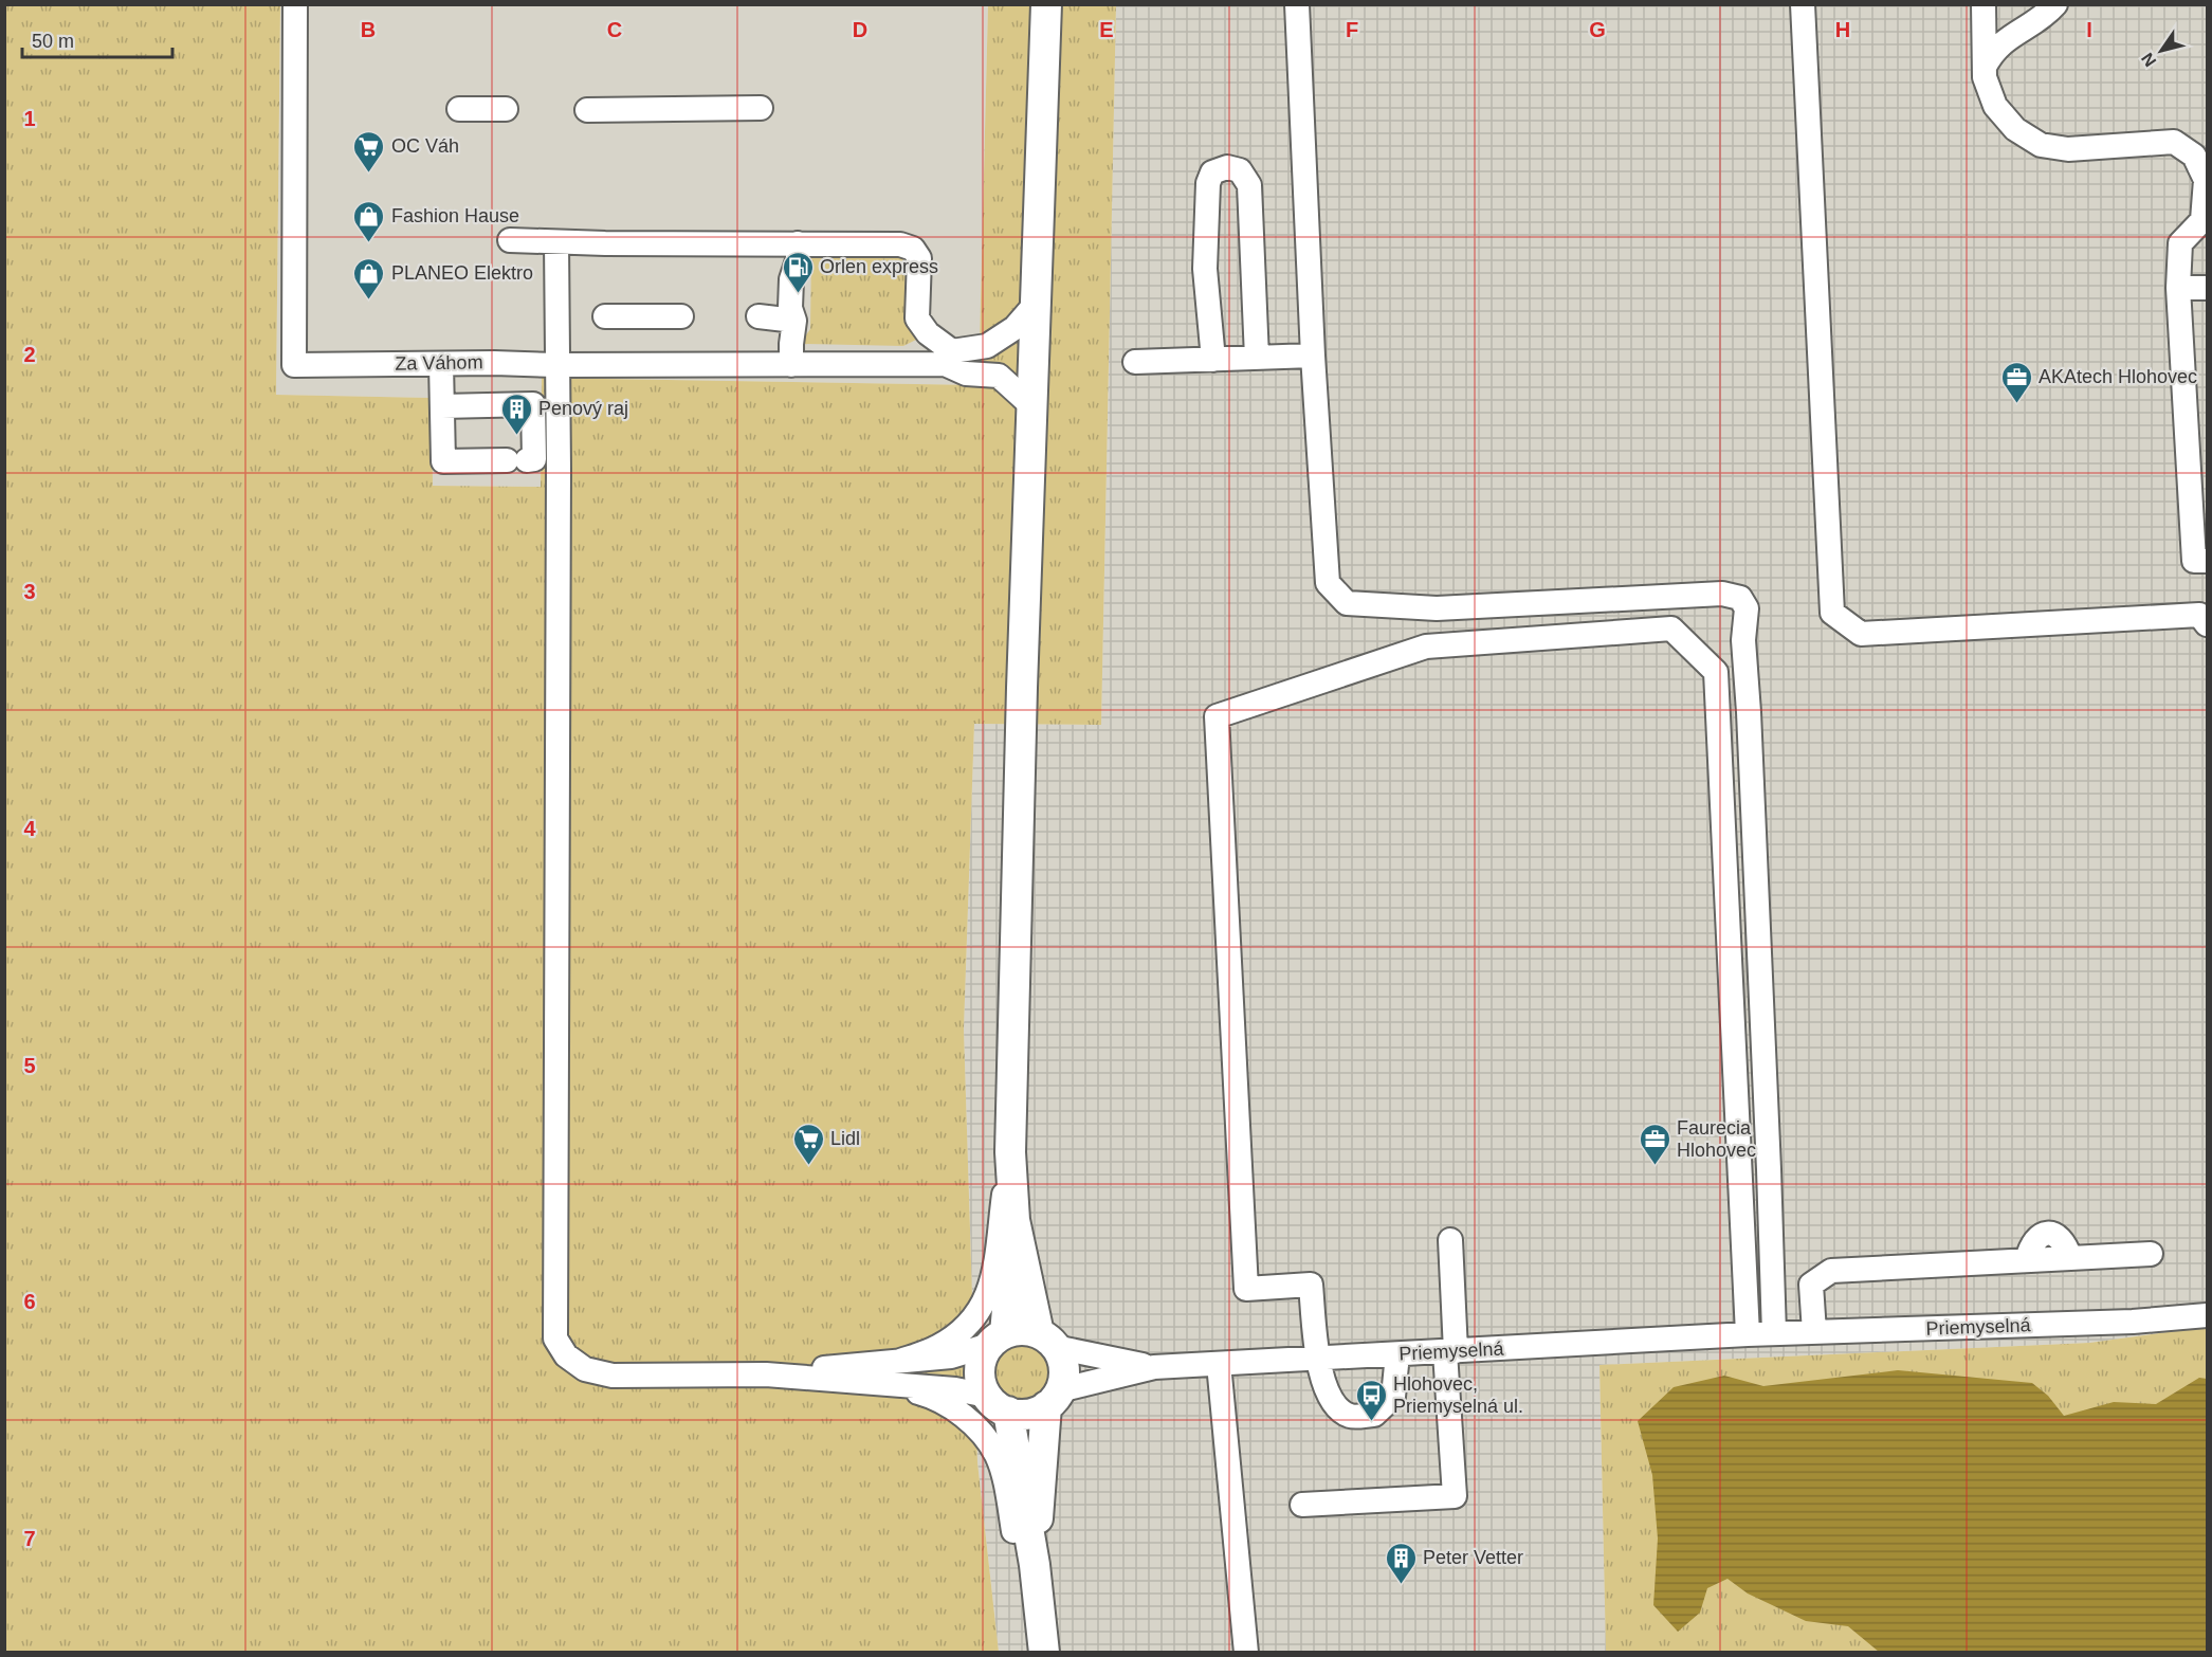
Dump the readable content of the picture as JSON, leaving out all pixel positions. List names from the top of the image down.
{
  "streets": {
    "street": ["Za Váhom", "Priemyselná"]
  },
  "places": {
    "supermarket": ["OC Váh", "Lidl"],
    "shop": ["Fashion Hause", "PLANEO Elektro"],
    "fuel station": ["Orlen express"],
    "office": ["AKAtech Hlohovec", "Faurecia Hlohovec"],
    "building": ["Penový raj", "Peter Vetter"],
    "bus stop": ["Hlohovec, Priemyselná ul."]
  },
  "scale_bar": "50 m",
  "north": "bottom left",
  "grid": {
    "columns": [
      "B",
      "C",
      "D",
      "E",
      "F",
      "G",
      "H",
      "I"
    ],
    "rows": [
      "1",
      "2",
      "3",
      "4",
      "5",
      "6",
      "7"
    ]
  }
}
